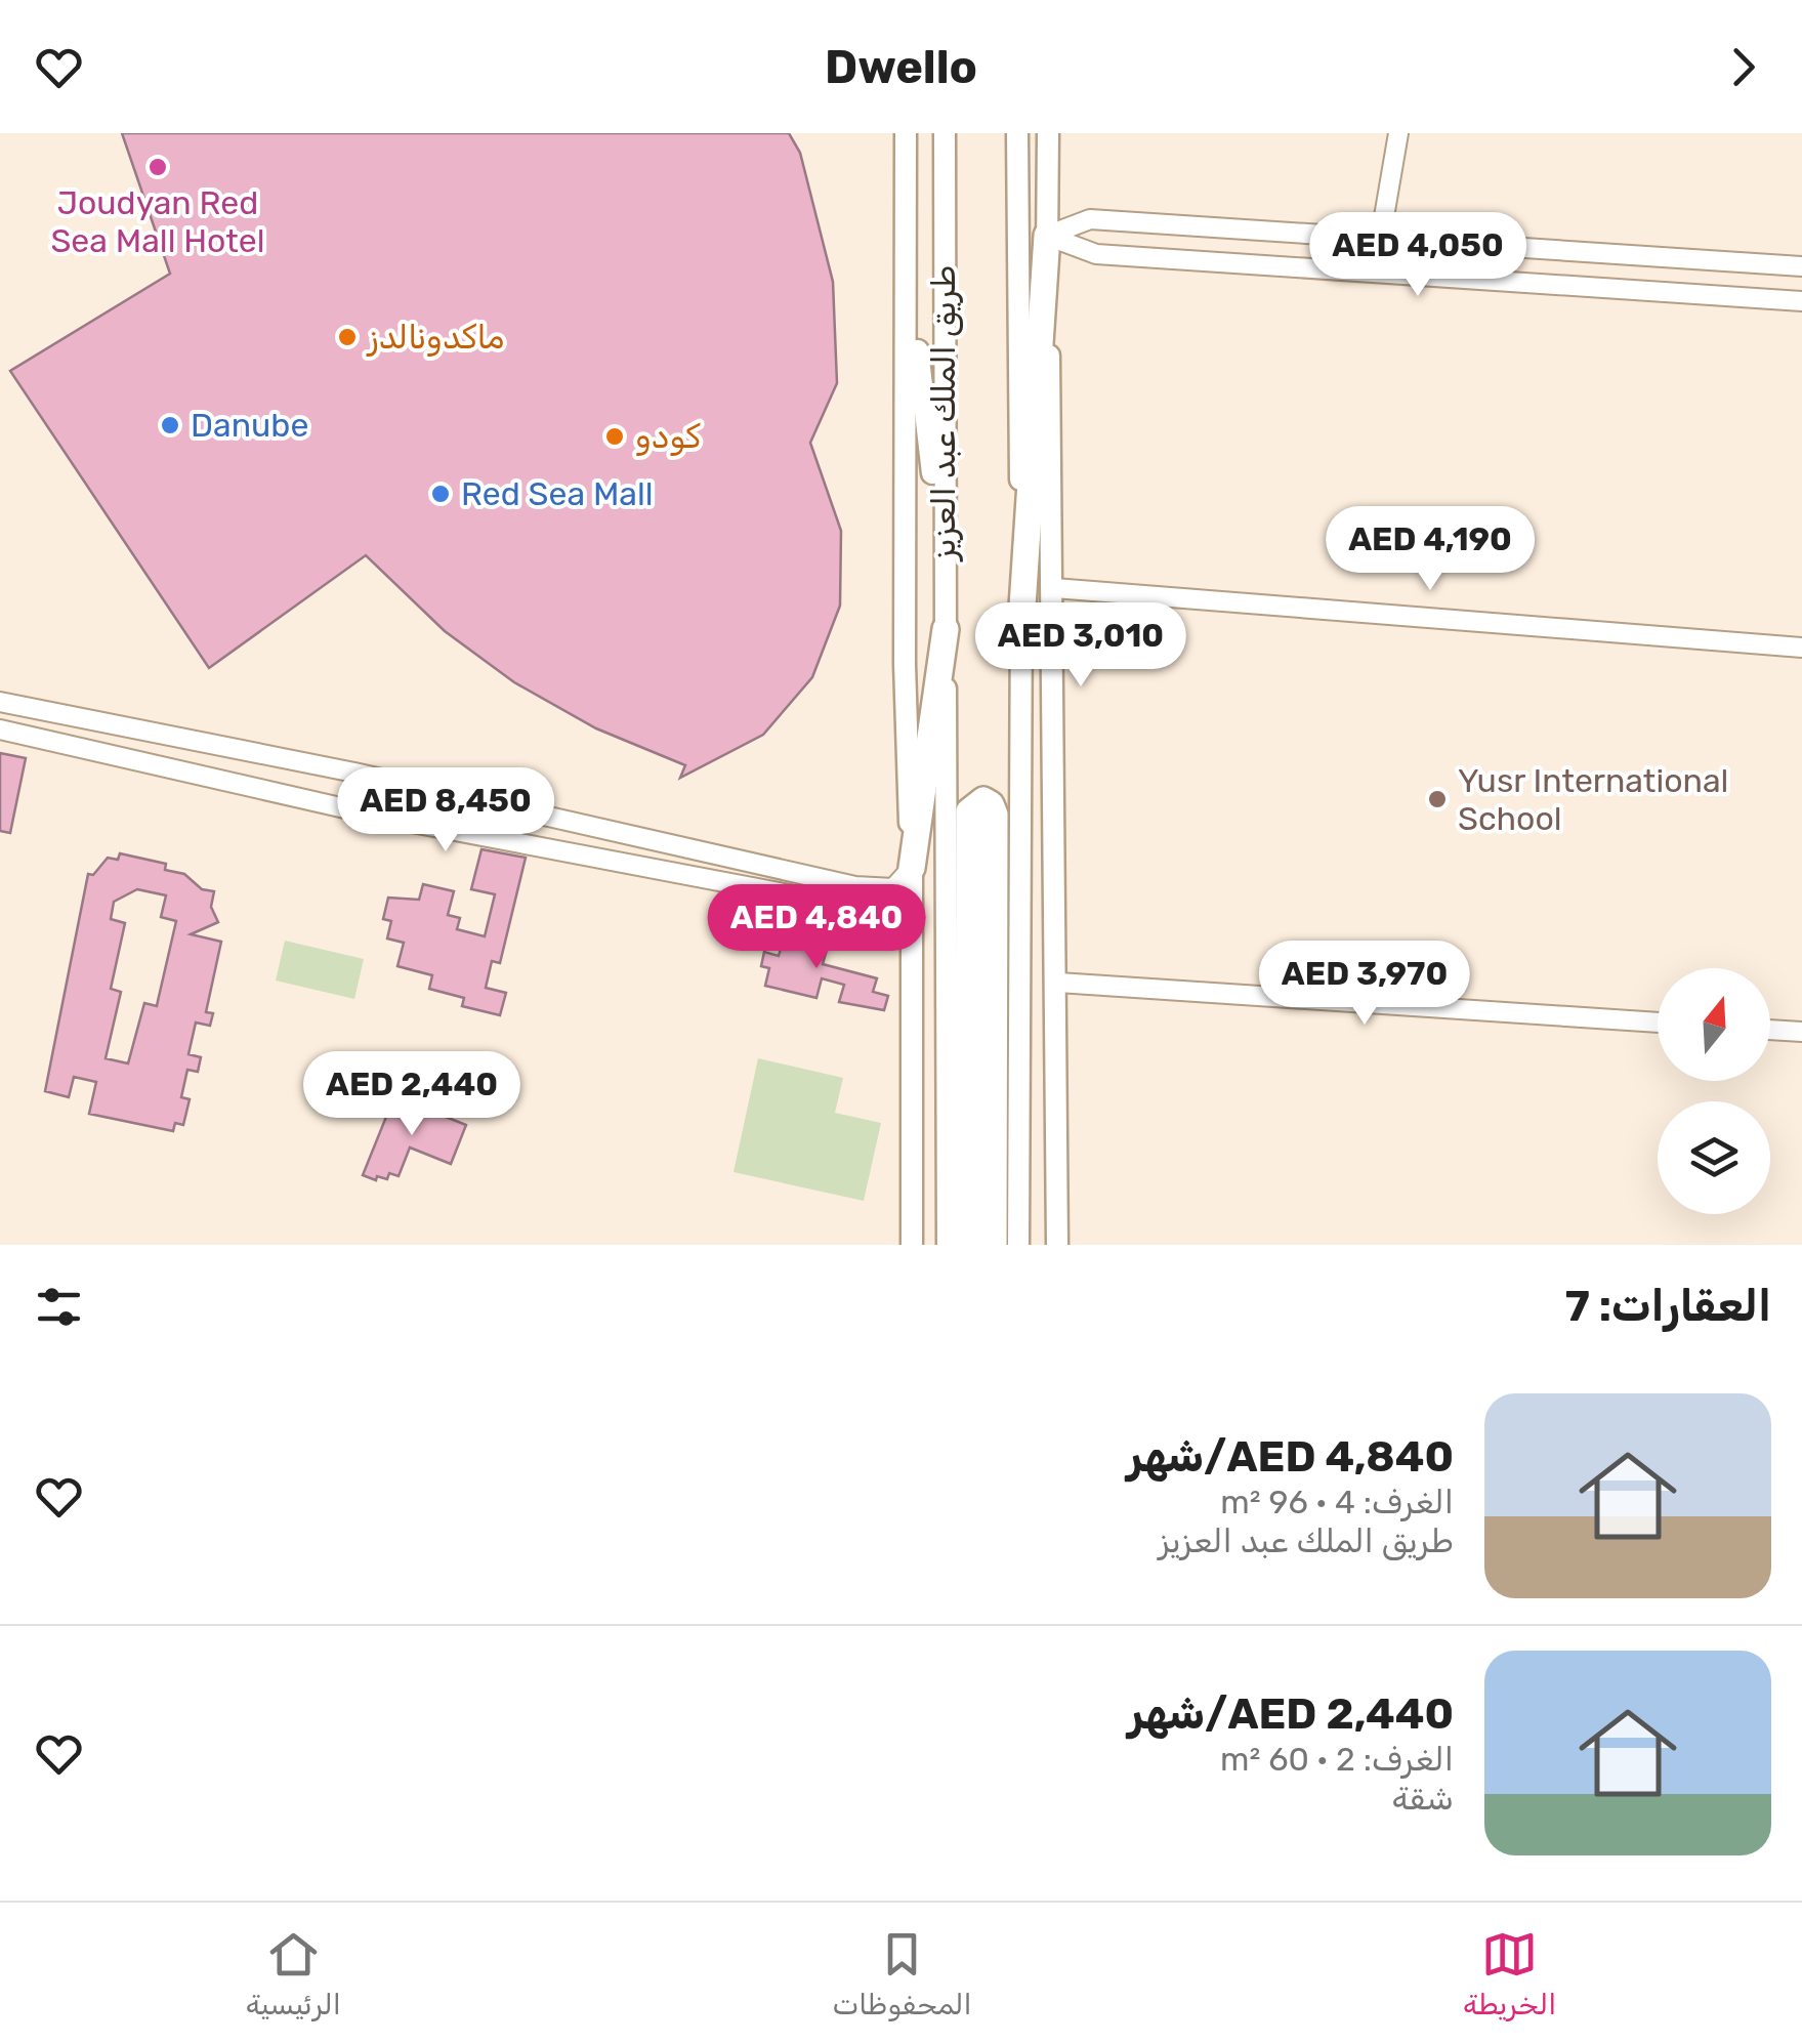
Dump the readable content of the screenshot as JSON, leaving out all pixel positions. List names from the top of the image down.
{
  "streets": {
    "main road": ["طريق الملك عبد العزيز"]
  },
  "places": [
    "Joudyan Red Sea Mall Hotel",
    "ماكدونالدز",
    "Danube",
    "كودو",
    "Red Sea Mall",
    "Yusr International School"
  ],
  "north": "top",
  "page": {
    "header": "Dwello",
    "price": [
      "AED 4,050",
      "AED 4,190",
      "AED 3,010",
      "AED 8,450",
      "AED 4,840",
      "AED 3,970",
      "AED 2,440"
    ],
    "heading": "العقارات: 7",
    "list": [
      {
        "name": "AED 4,840/شهر",
        "note": "الغرف: 4 · 96 m² · طريق الملك عبد العزيز"
      },
      {
        "name": "AED 2,440/شهر",
        "note": "الغرف: 2 · 60 m² · شقة"
      }
    ],
    "tabs": ["الخريطة", "المحفوظات", "الرئيسية"]
  }
}
